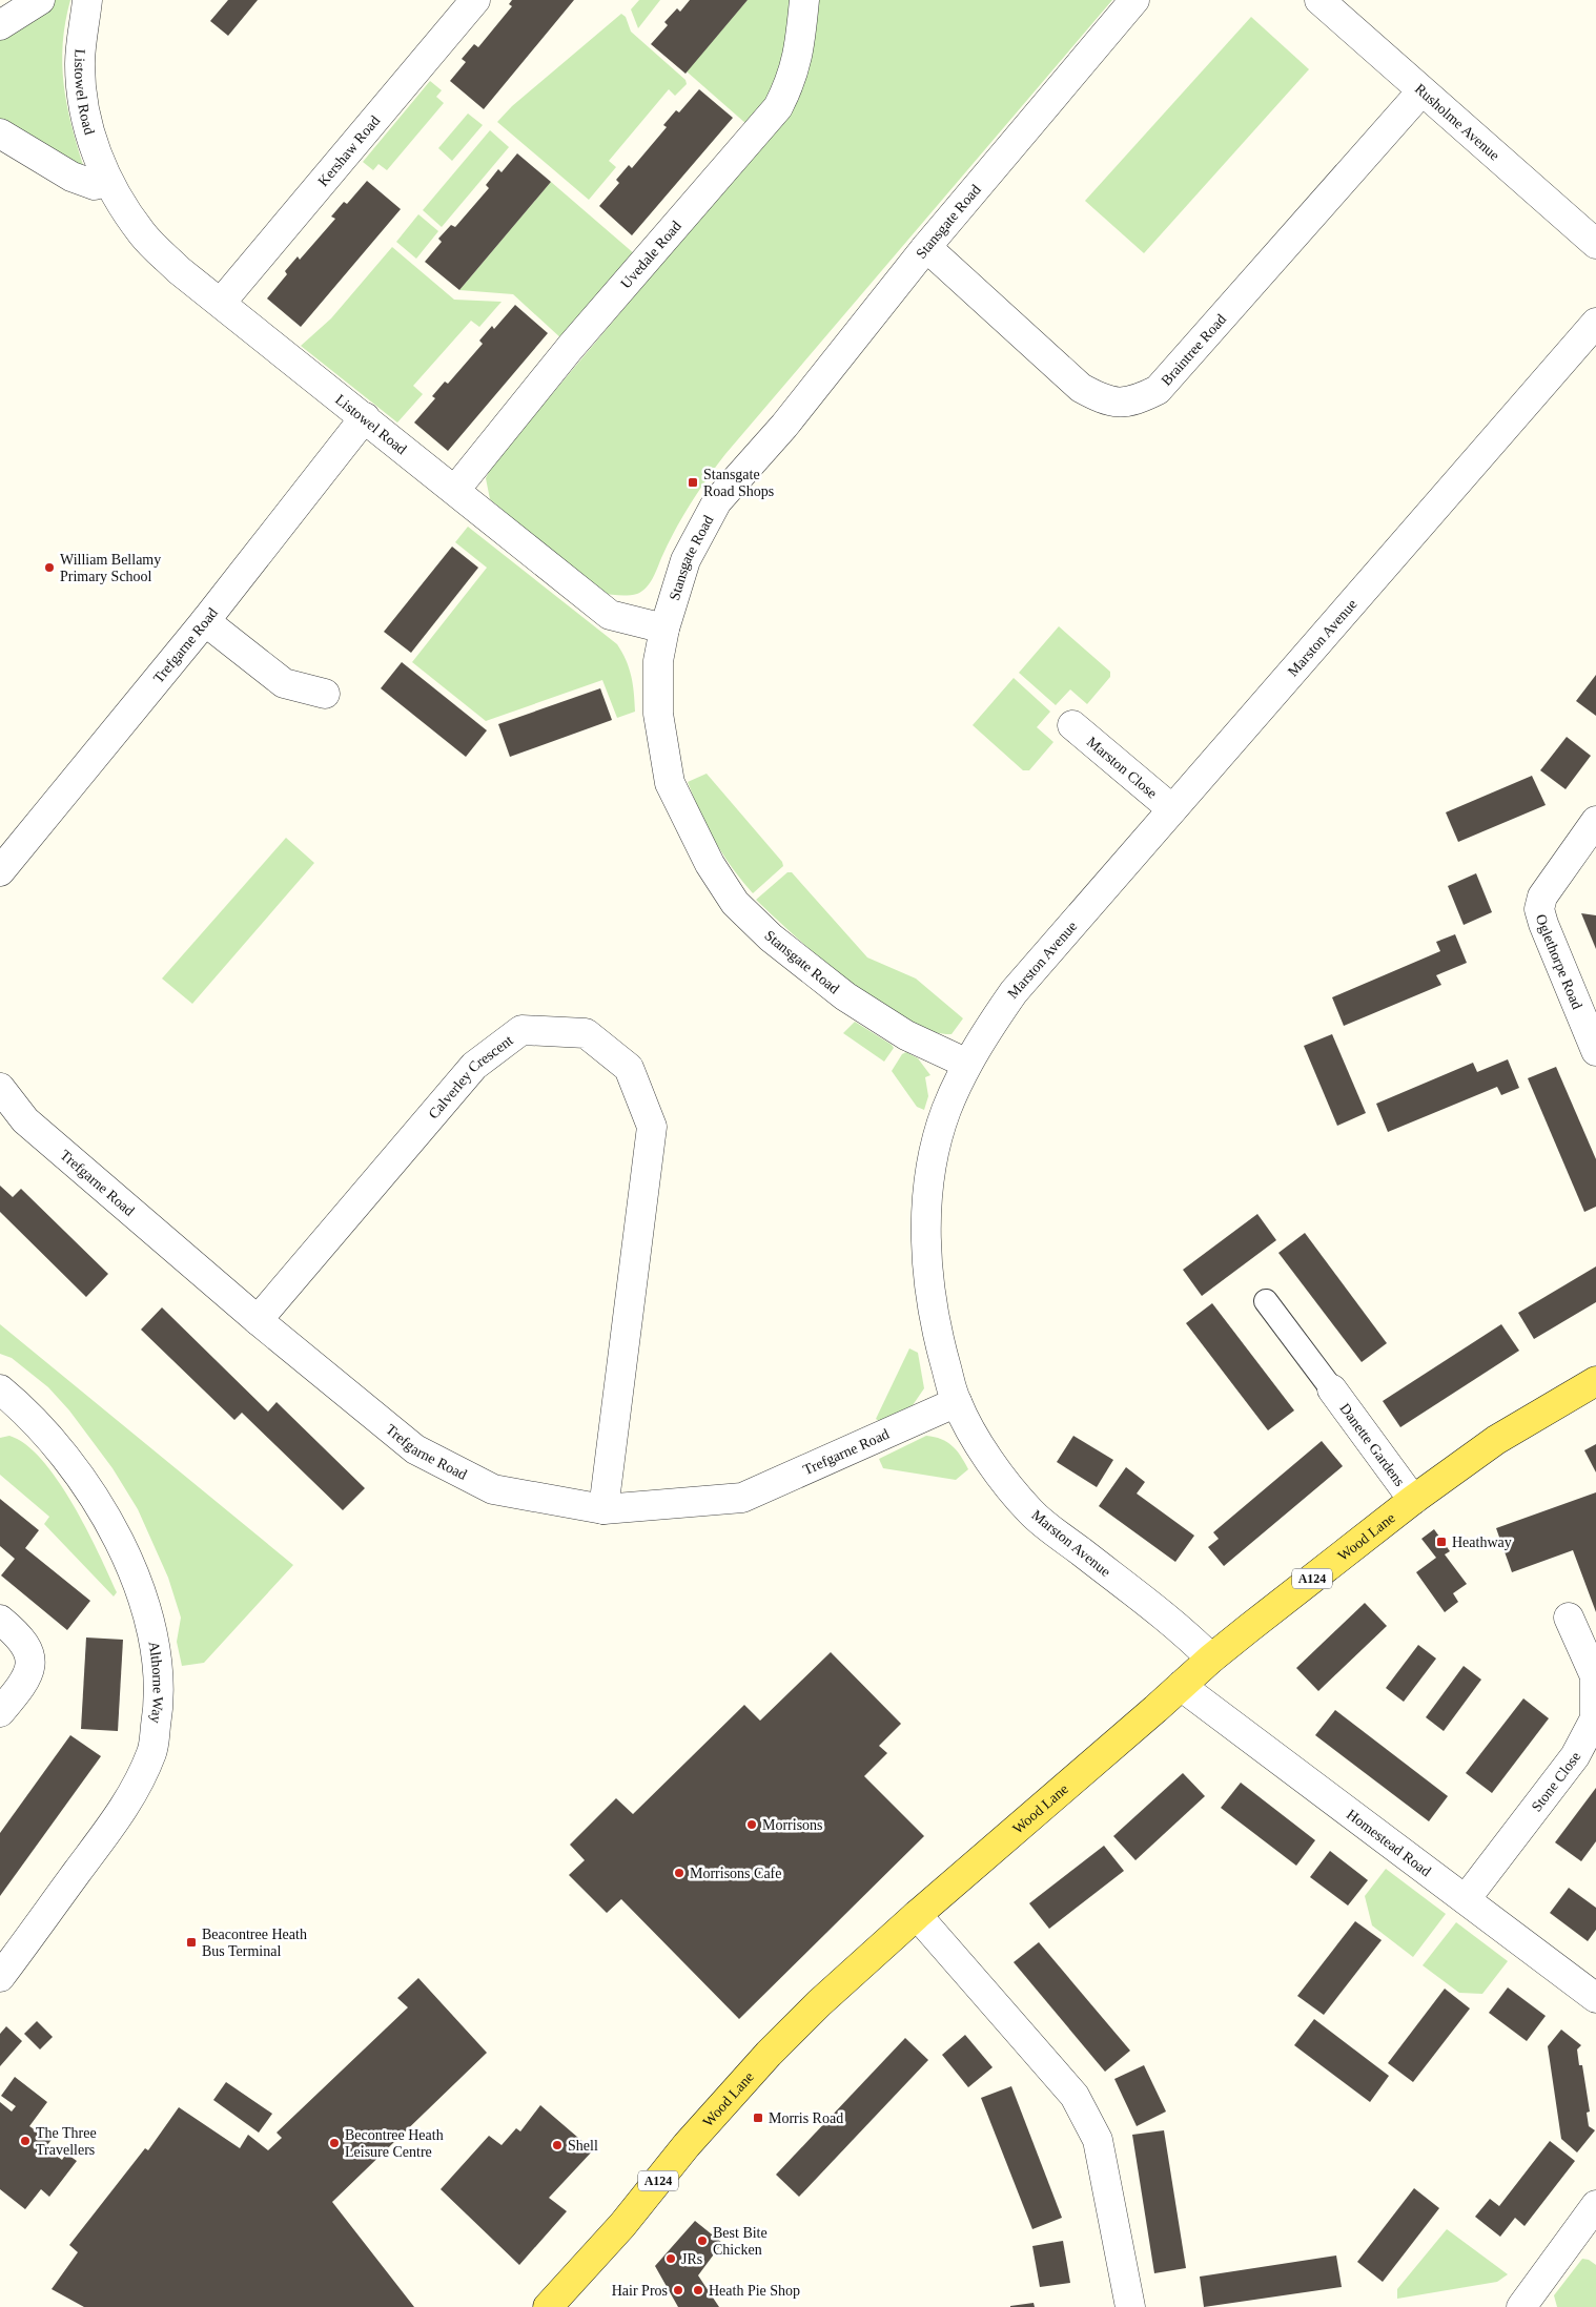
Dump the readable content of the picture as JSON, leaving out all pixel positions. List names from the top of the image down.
{
  "streets": {
    "main road": ["Wood Lane", "A124"],
    "street": [
      "Listowel Road",
      "Rusholme Avenue",
      "Kershaw Road",
      "Stansgate Road",
      "Uvedale Road",
      "Braintree Road",
      "Marston Avenue",
      "Trefgarne Road",
      "Marston Close",
      "Oglethorpe Road",
      "Calverley Crescent",
      "Danette Gardens",
      "Althorne Way",
      "Stone Close",
      "Homestead Road"
    ]
  },
  "crossings": [
    ["Listowel Road", "Kershaw Road"],
    ["Listowel Road", "Stansgate Road"],
    ["Listowel Road", "Uvedale Road"],
    ["Listowel Road", "Trefgarne Road"],
    ["Rusholme Avenue", "Braintree Road"],
    ["Stansgate Road", "Braintree Road"],
    ["Stansgate Road", "Marston Avenue"],
    ["Marston Avenue", "Trefgarne Road"],
    ["Marston Avenue", "Marston Close"],
    ["Marston Avenue", "Wood Lane"],
    ["Trefgarne Road", "Calverley Crescent"],
    ["Danette Gardens", "Wood Lane"],
    ["Wood Lane", "Homestead Road"],
    ["Stone Close", "Homestead Road"]
  ],
  "places": {
    "transit": [
      "Stansgate Road Shops",
      "Heathway",
      "Beacontree Heath Bus Terminal",
      "Morris Road"
    ],
    "other": [
      "William Bellamy Primary School",
      "Morrisons",
      "Morrisons Cafe",
      "The Three Travellers",
      "Becontree Heath Leisure Centre",
      "Shell",
      "Best Bite Chicken",
      "JRs",
      "Hair Pros",
      "Heath Pie Shop"
    ]
  }
}
